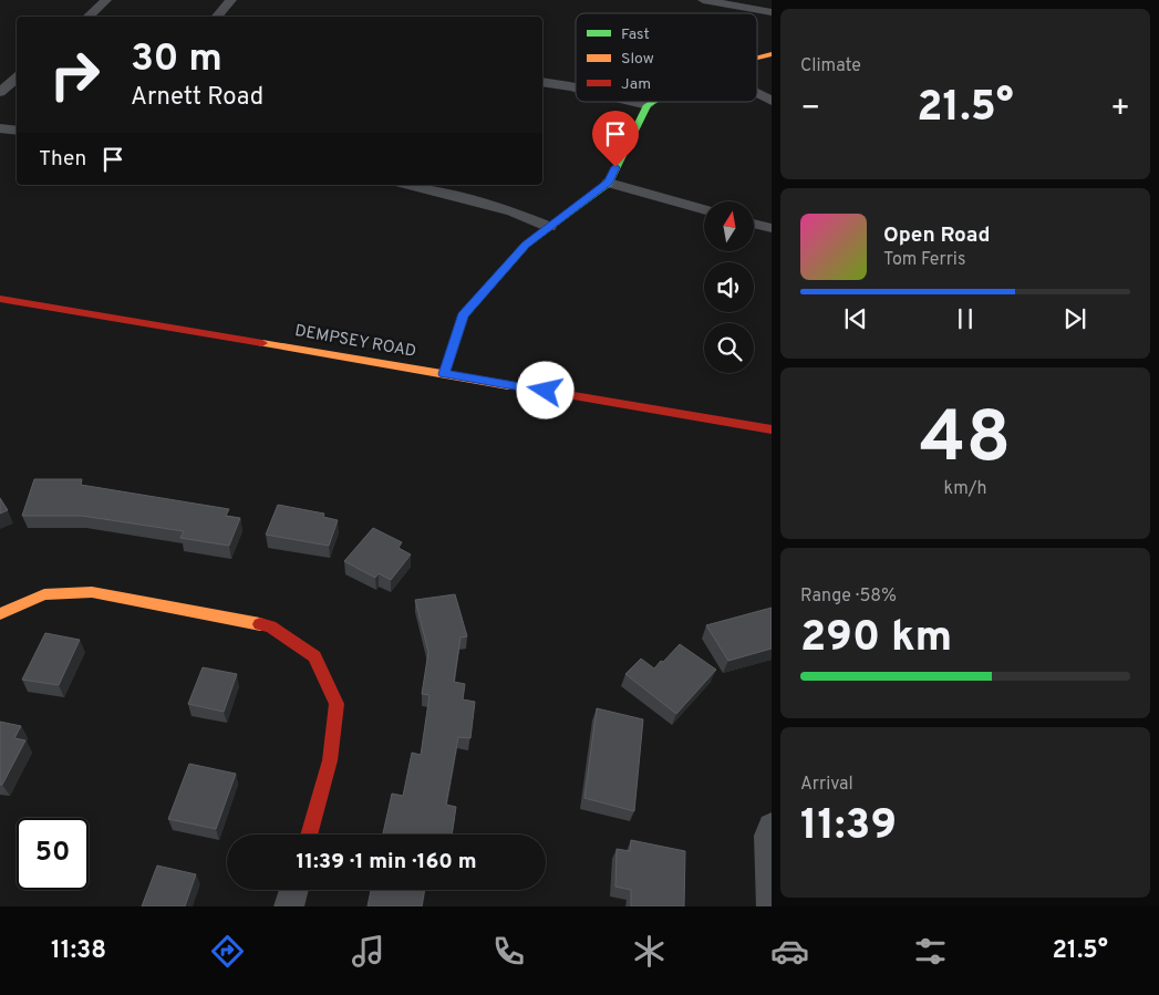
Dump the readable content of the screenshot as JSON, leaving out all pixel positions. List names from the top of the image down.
{
  "streets": {
    "street": ["DEMPSEY ROAD"]
  },
  "legend": ["Fast", "Slow", "Jam"],
  "north": "top",
  "page": {
    "tile": [
      "Climate",
      ["48", "km/h"],
      ["Range · 58%", "290 km"],
      ["Arrival", "11:39"]
    ],
    "turn": ["30 m", "Arnett Road"],
    "heat": ["−", "21.5°", "+"],
    "then": "Then",
    "song": ["Open Road", "Tom Ferris"],
    "limit": "50",
    "trip": "11:39 · 1 min · 160 m",
    "tabs": ["11:38", "21.5°"]
  }
}
